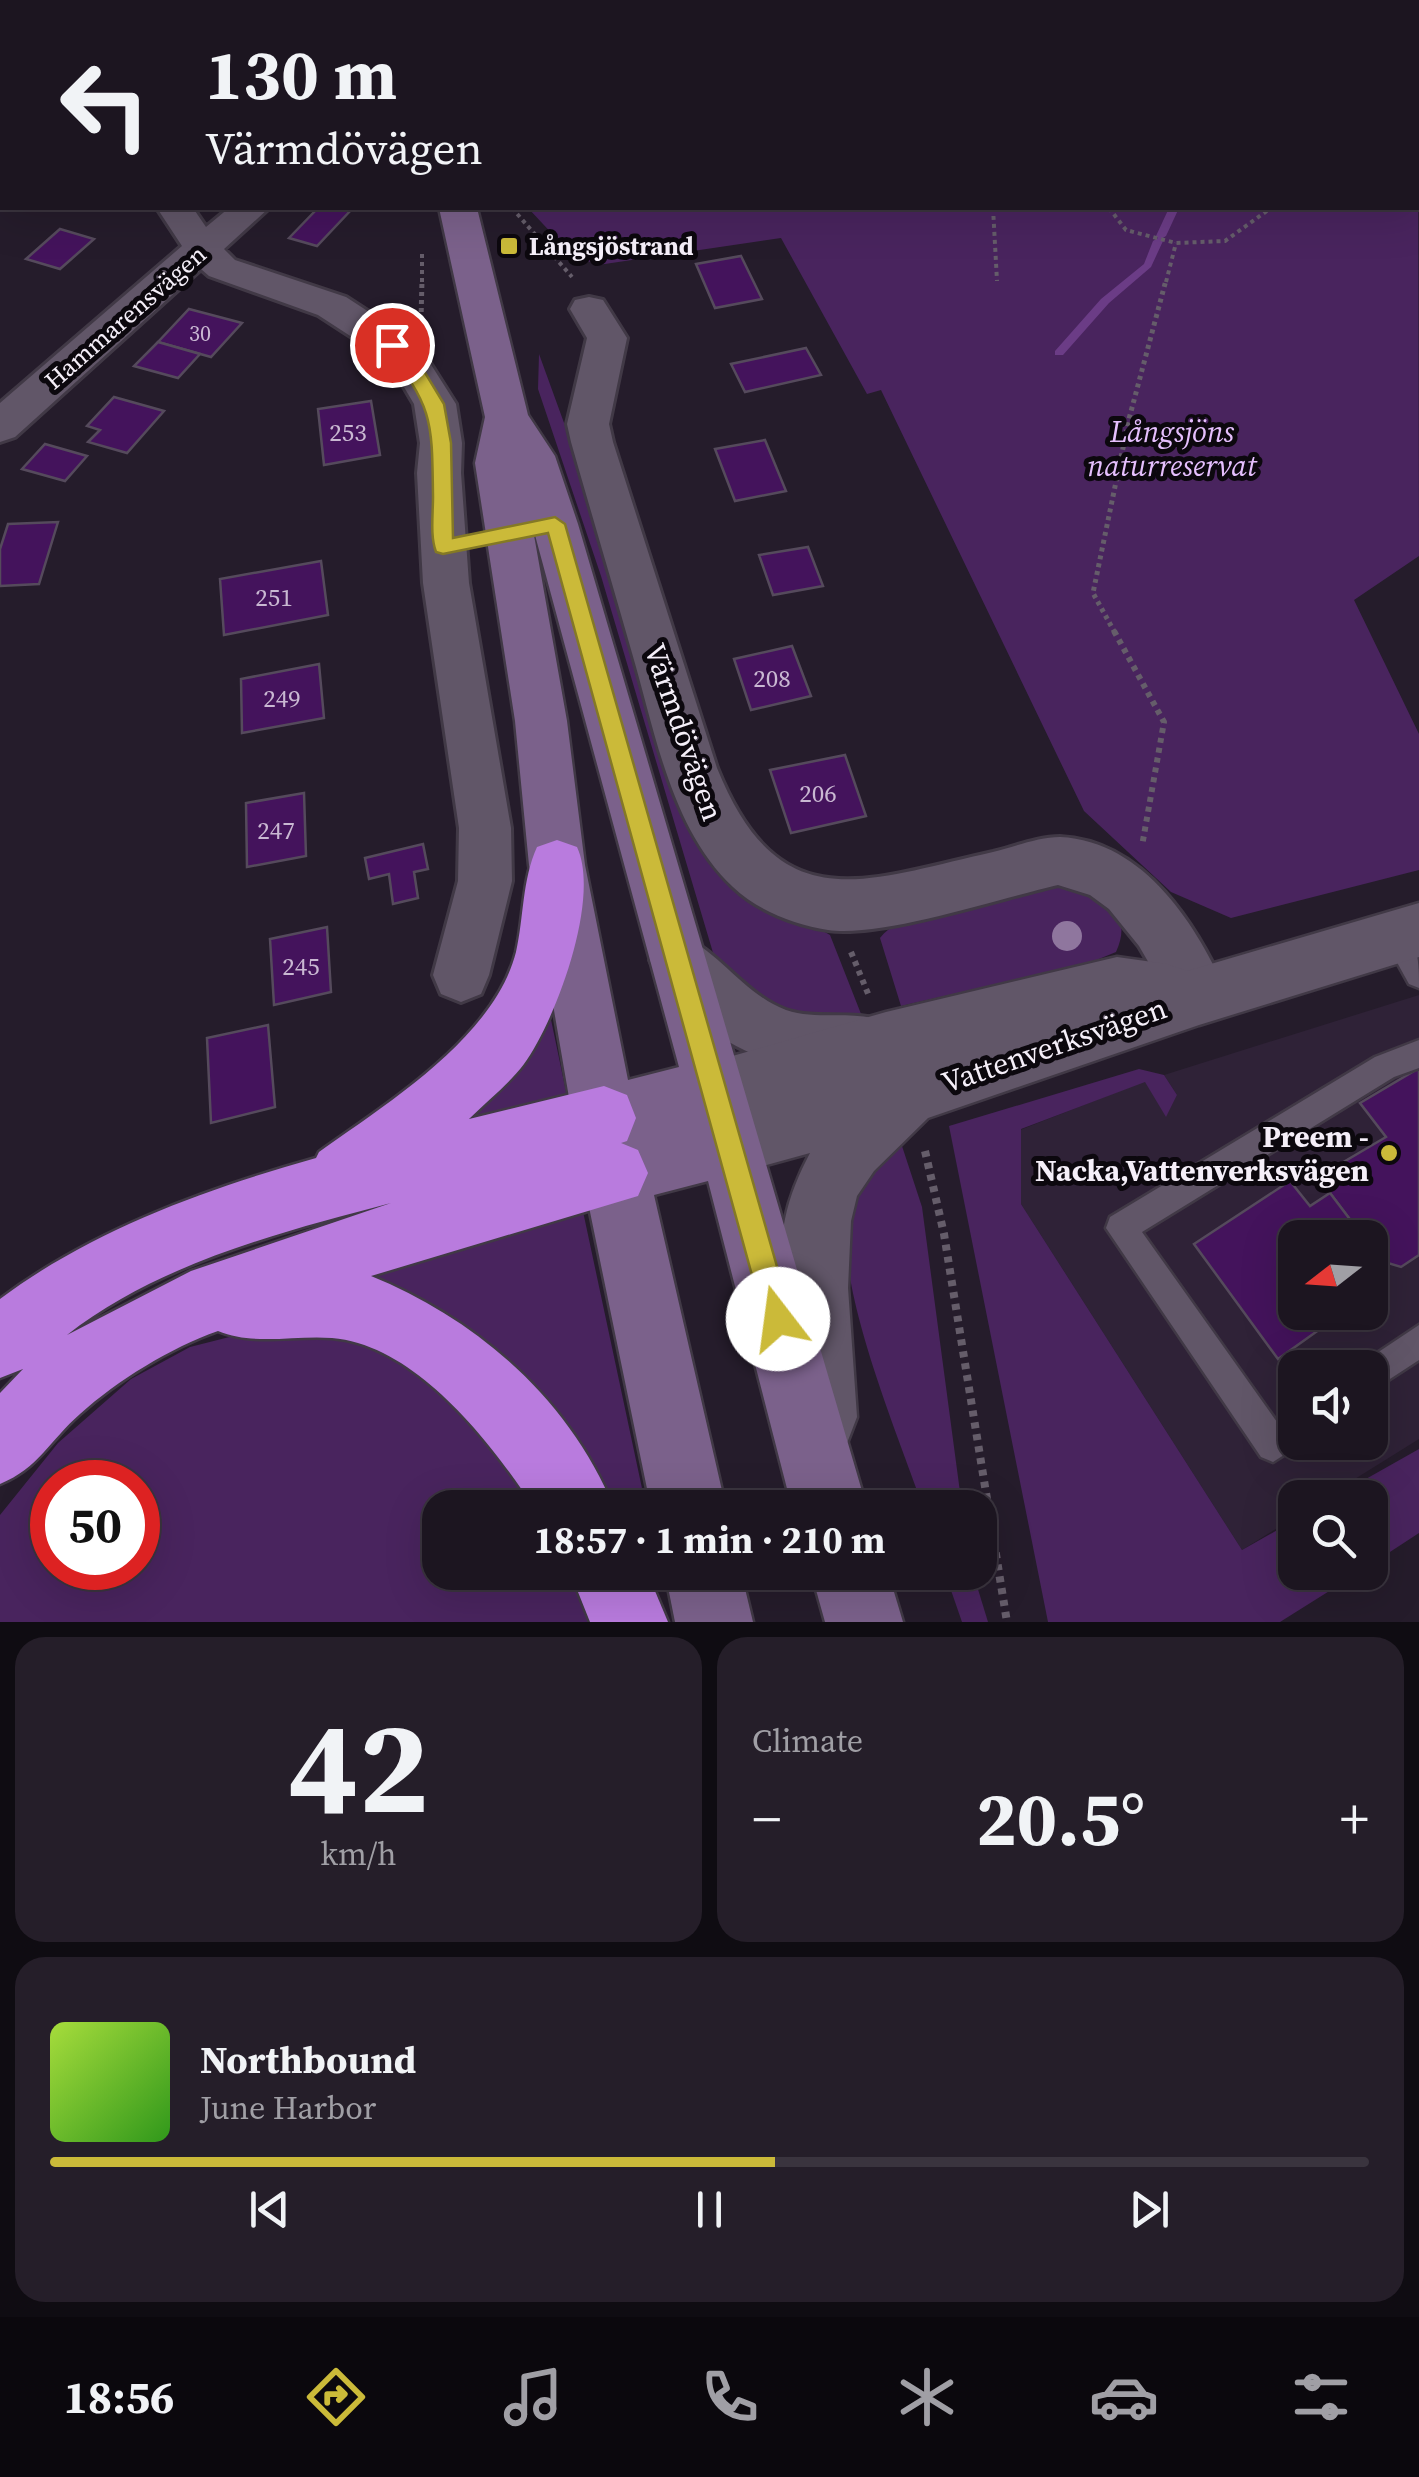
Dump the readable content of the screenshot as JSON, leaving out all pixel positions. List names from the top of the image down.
{
  "streets": {
    "main road": ["Värmdövägen"],
    "street": ["Hammarensvägen", "Vattenverksvägen"]
  },
  "crossings": [
    ["Värmdövägen", "Vattenverksvägen"]
  ],
  "parks": ["Långsjöns naturreservat"],
  "places": {
    "transit": ["Långsjöstrand"],
    "other": ["Preem - Nacka,Vattenverksvägen"]
  },
  "house_numbers": [
    "30",
    "253",
    "251",
    "208",
    "249",
    "206",
    "247",
    "245"
  ],
  "north": "left",
  "page": {
    "turn": ["130 m", "Värmdövägen"],
    "limit": "50",
    "trip": "18:57 · 1 min · 210 m",
    "tile": [
      ["42", "km/h"],
      "Climate"
    ],
    "heat": ["−", "20.5°", "+"],
    "song": ["Northbound", "June Harbor"],
    "tabs": "18:56"
  }
}
